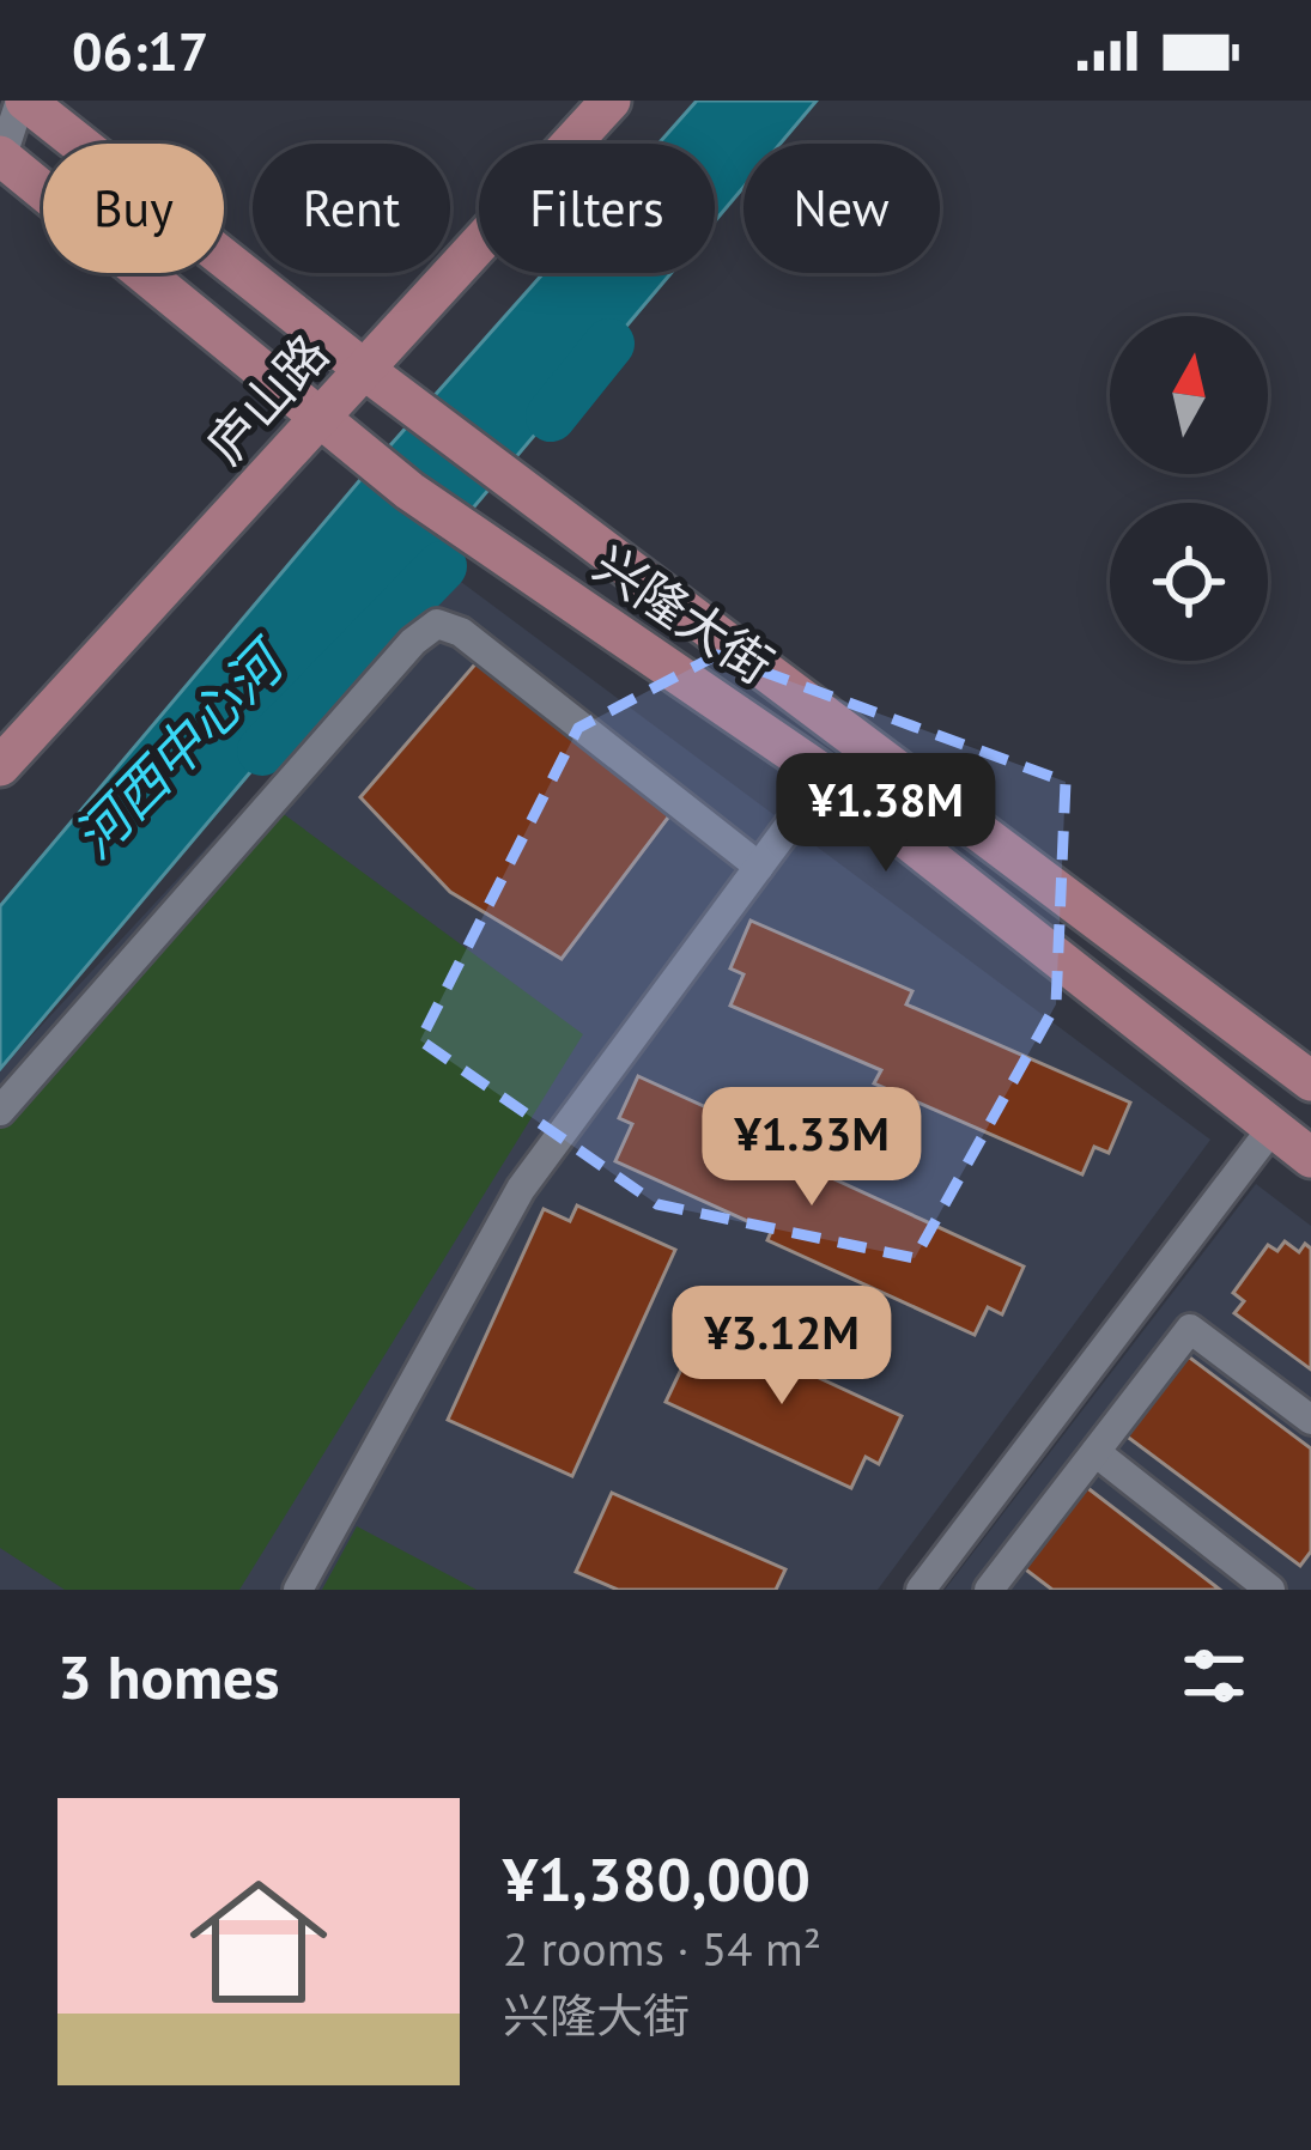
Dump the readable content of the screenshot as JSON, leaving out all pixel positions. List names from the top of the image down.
{
  "streets": {
    "main road": ["庐山路", "兴隆大街"]
  },
  "crossings": [
    ["庐山路", "兴隆大街"]
  ],
  "water": ["河西中心河"],
  "north": "top",
  "page": {
    "status": "06:17",
    "chip": [
      "Buy",
      "Rent",
      "Filters",
      "New"
    ],
    "price": ["¥1.38M", "¥1.33M", "¥3.12M"],
    "heading": "3 homes",
    "list": [
      {
        "name": "¥1,380,000",
        "note": "2 rooms · 54 m² · 兴隆大街"
      }
    ]
  }
}
